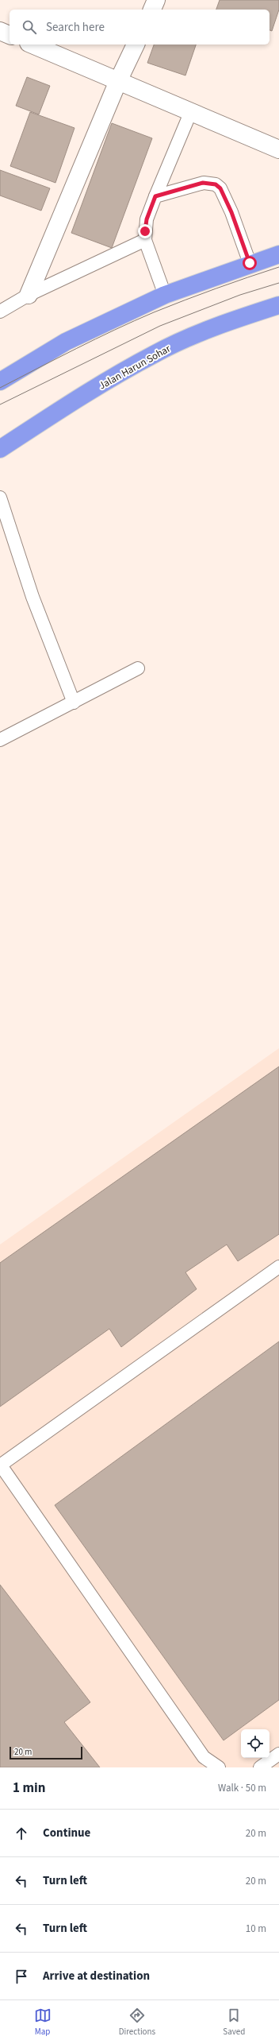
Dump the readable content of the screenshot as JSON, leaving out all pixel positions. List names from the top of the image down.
{
  "streets": {
    "highway": ["Jalan Harun Sohar"]
  },
  "scale_bar": "20 m",
  "page": {
    "search": "Search here",
    "scale": "20 m",
    "heading": ["1 min", "Walk · 50 m"],
    "list": [
      ["Continue", "20 m"],
      ["Turn left", "20 m"],
      ["Turn left", "10 m"],
      "Arrive at destination"
    ],
    "nav": ["Map", "Directions", "Saved"]
  }
}
